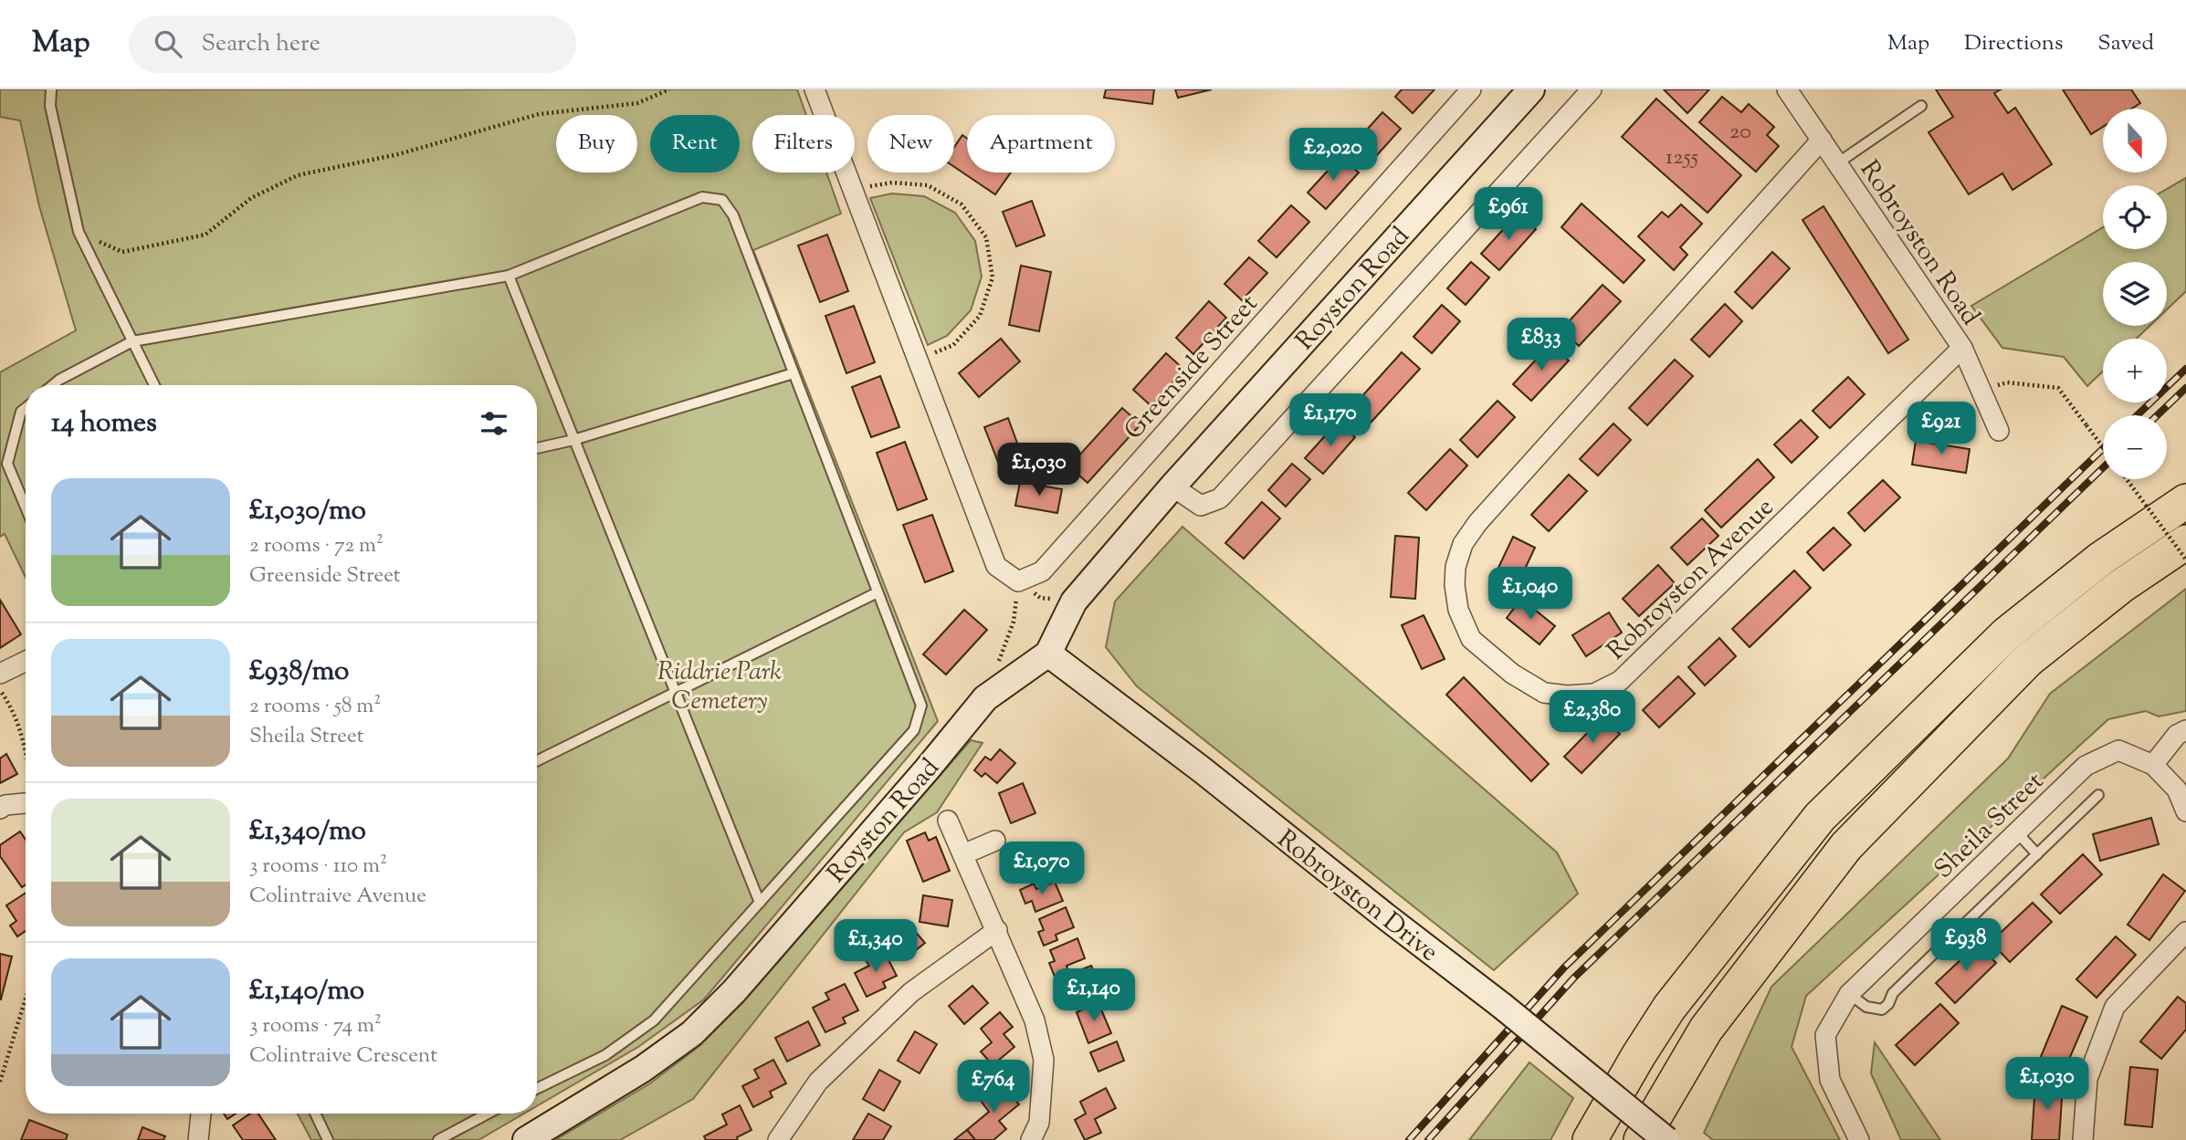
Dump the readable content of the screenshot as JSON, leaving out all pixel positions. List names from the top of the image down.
{
  "streets": {
    "main road": ["Royston Road", "Robroyston Drive"],
    "street": [
      "Robroyston Road",
      "Greenside Street",
      "Robroyston Avenue",
      "Sheila Street"
    ]
  },
  "crossings": [
    ["Robroyston Road", "Robroyston Avenue"],
    ["Royston Road", "Robroyston Drive"]
  ],
  "parks": ["Riddrie Park Cemetery"],
  "house_numbers": ["20", "1255"],
  "north": "bottom",
  "page": {
    "header": "Map",
    "search": "Search here",
    "nav": ["Map", "Directions", "Saved"],
    "map_buttons": ["+", "−"],
    "chip": [
      "Buy",
      "Rent",
      "Filters",
      "New",
      "Apartment"
    ],
    "price": [
      "£2,020",
      "£961",
      "£833",
      "£1,170",
      "£921",
      "£1,030",
      "£1,040",
      "£2,380",
      "£1,070",
      "£938",
      "£1,340",
      "£1,140",
      "£1,030",
      "£764"
    ],
    "heading": "14 homes",
    "list": [
      {
        "name": "£1,030/mo",
        "note": "2 rooms · 72 m² · Greenside Street"
      },
      {
        "name": "£938/mo",
        "note": "2 rooms · 58 m² · Sheila Street"
      },
      {
        "name": "£1,340/mo",
        "note": "3 rooms · 110 m² · Colintraive Avenue"
      },
      {
        "name": "£1,140/mo",
        "note": "3 rooms · 74 m² · Colintraive Crescent"
      }
    ]
  }
}
